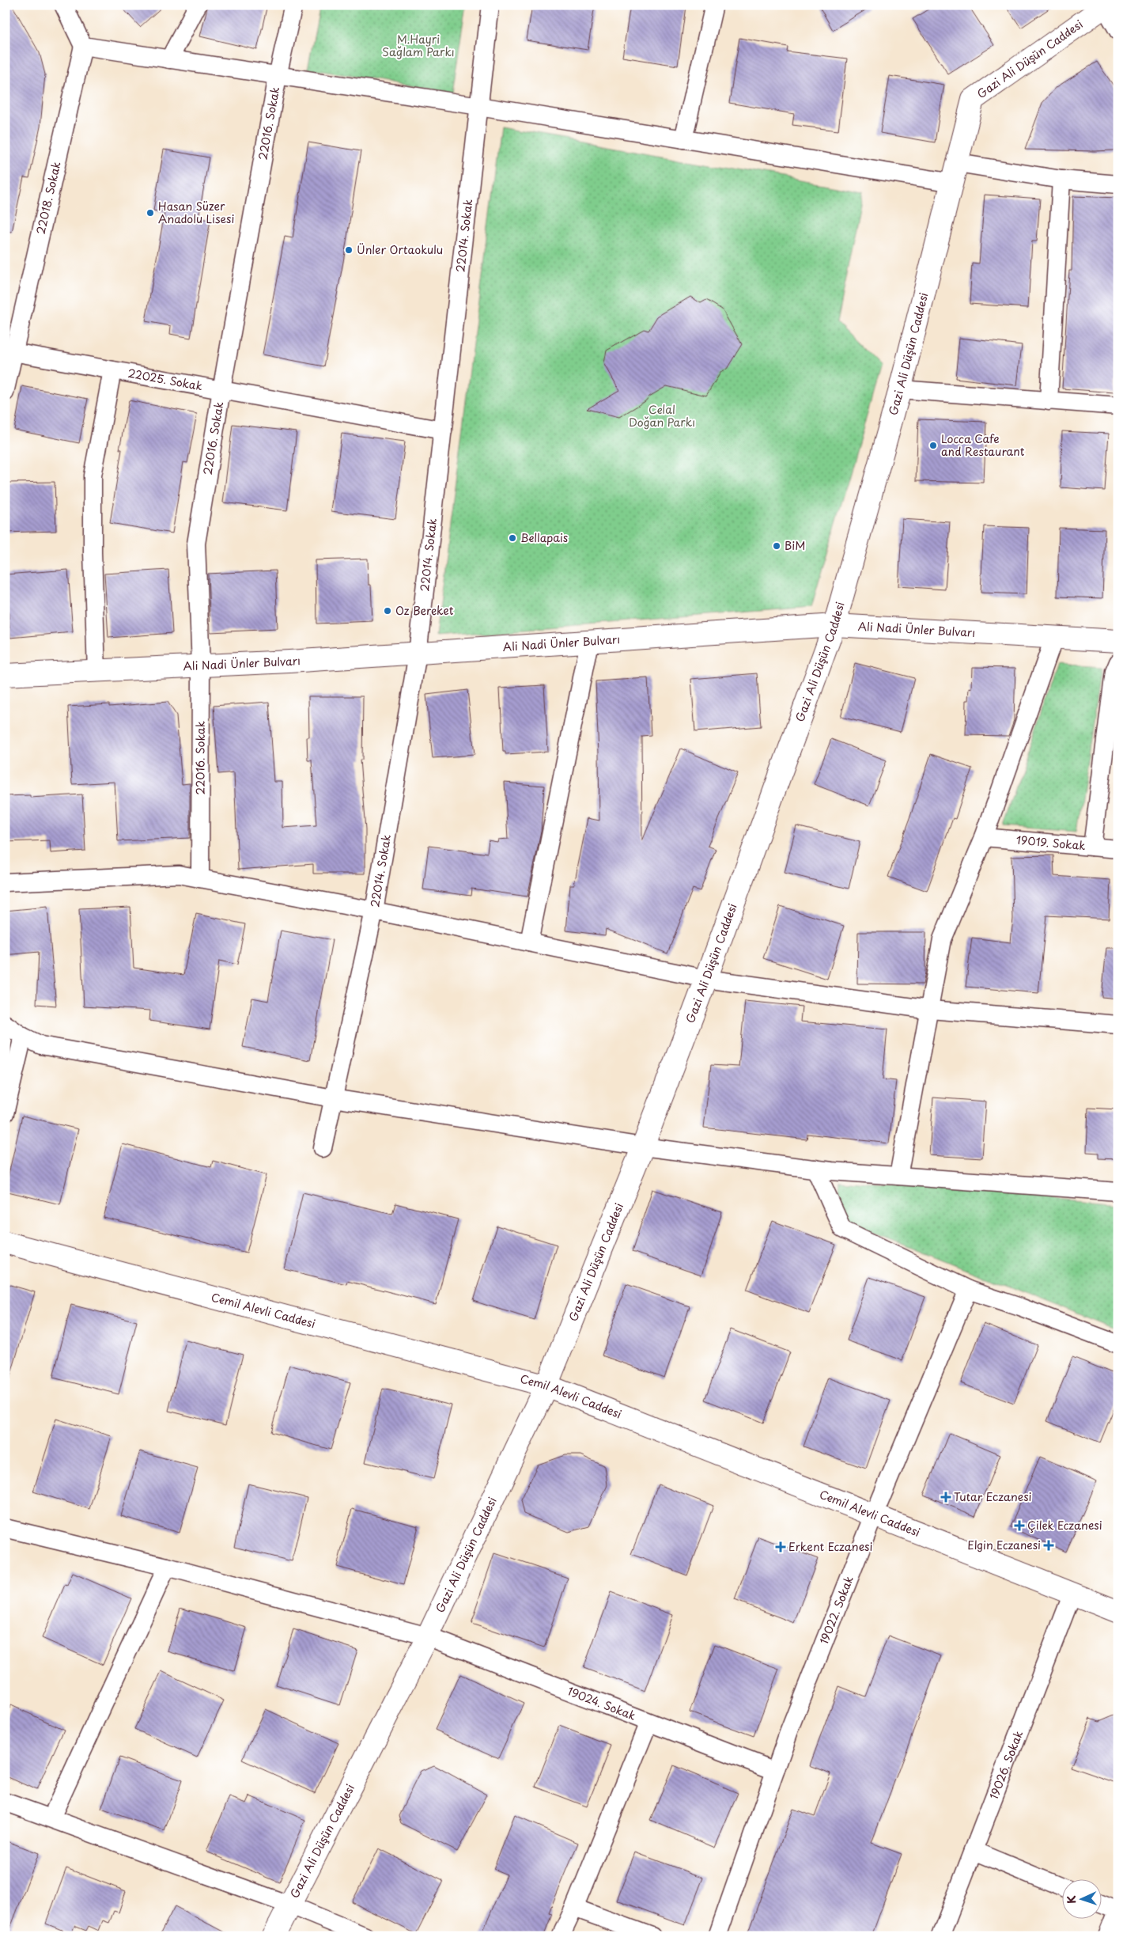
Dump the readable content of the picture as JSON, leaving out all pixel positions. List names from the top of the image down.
{
  "streets": {
    "street": [
      "Gazi Ali Düşün Caddesi",
      "22016. Sokak",
      "22018. Sokak",
      "22014. Sokak",
      "22025. Sokak",
      "Ali Nadi Ünler Bulvarı",
      "19019. Sokak",
      "Cemil Alevli Caddesi",
      "19022. Sokak",
      "19024. Sokak",
      "19026. Sokak"
    ]
  },
  "crossings": [
    ["Gazi Ali Düşün Caddesi", "Ali Nadi Ünler Bulvarı"],
    ["Gazi Ali Düşün Caddesi", "Cemil Alevli Caddesi"],
    ["Gazi Ali Düşün Caddesi", "19024. Sokak"],
    ["22016. Sokak", "22025. Sokak"],
    ["22016. Sokak", "Ali Nadi Ünler Bulvarı"],
    ["22018. Sokak", "22025. Sokak"],
    ["22014. Sokak", "22025. Sokak"],
    ["22014. Sokak", "Ali Nadi Ünler Bulvarı"],
    ["Cemil Alevli Caddesi", "19022. Sokak"],
    ["Cemil Alevli Caddesi", "19026. Sokak"],
    ["19022. Sokak", "19024. Sokak"]
  ],
  "parks": ["M.Hayri Sağlam Parkı", "Celal Doğan Parkı"],
  "places": {
    "other": [
      "Hasan Süzer Anadolu Lisesi",
      "Ünler Ortaokulu",
      "Locca Cafe and Restaurant",
      "Bellapais",
      "BiM",
      "Oz Bereket"
    ],
    "health": [
      "Tutar Eczanesi",
      "Çilek Eczanesi",
      "Elgin Eczanesi",
      "Erkent Eczanesi"
    ]
  },
  "north": "left"
}
